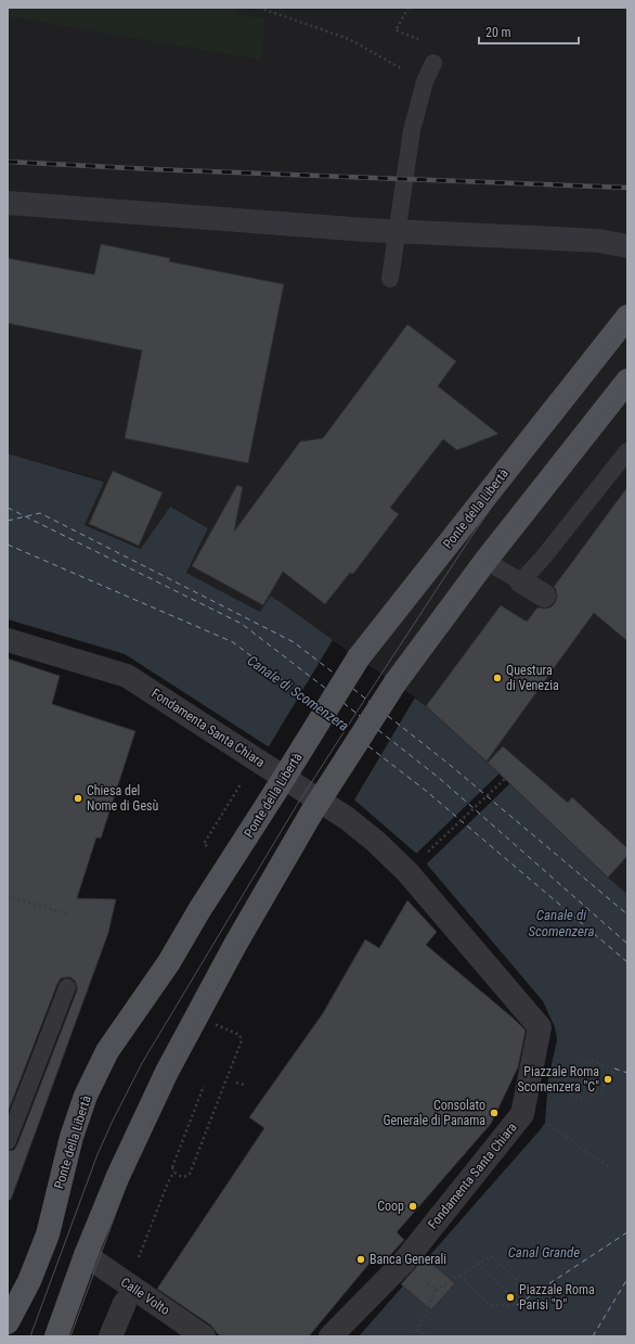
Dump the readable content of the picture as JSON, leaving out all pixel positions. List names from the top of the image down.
{
  "streets": {
    "main road": ["Ponte della Libertà"],
    "street": ["Fondamenta Santa Chiara", "Calle Volto"]
  },
  "water": ["Canale di Scomenzera", "Canal Grande"],
  "places": [
    "Questura di Venezia",
    "Chiesa del Nome di Gesù",
    "Piazzale Roma Scomenzera \"C\"",
    "Consolato Generale di Panama",
    "Coop",
    "Banca Generali",
    "Piazzale Roma Parisi \"D\""
  ],
  "scale_bar": "20 m"
}
